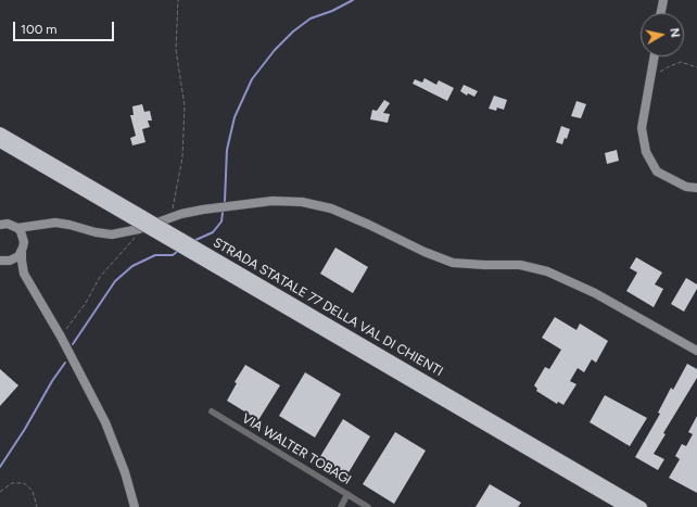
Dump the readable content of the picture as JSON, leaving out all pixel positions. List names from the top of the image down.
{
  "streets": {
    "highway": ["STRADA STATALE 77 DELLA VAL DI CHIENTI"],
    "street": ["VIA WALTER TOBAGI"]
  },
  "scale_bar": "100 m",
  "north": "right"
}
